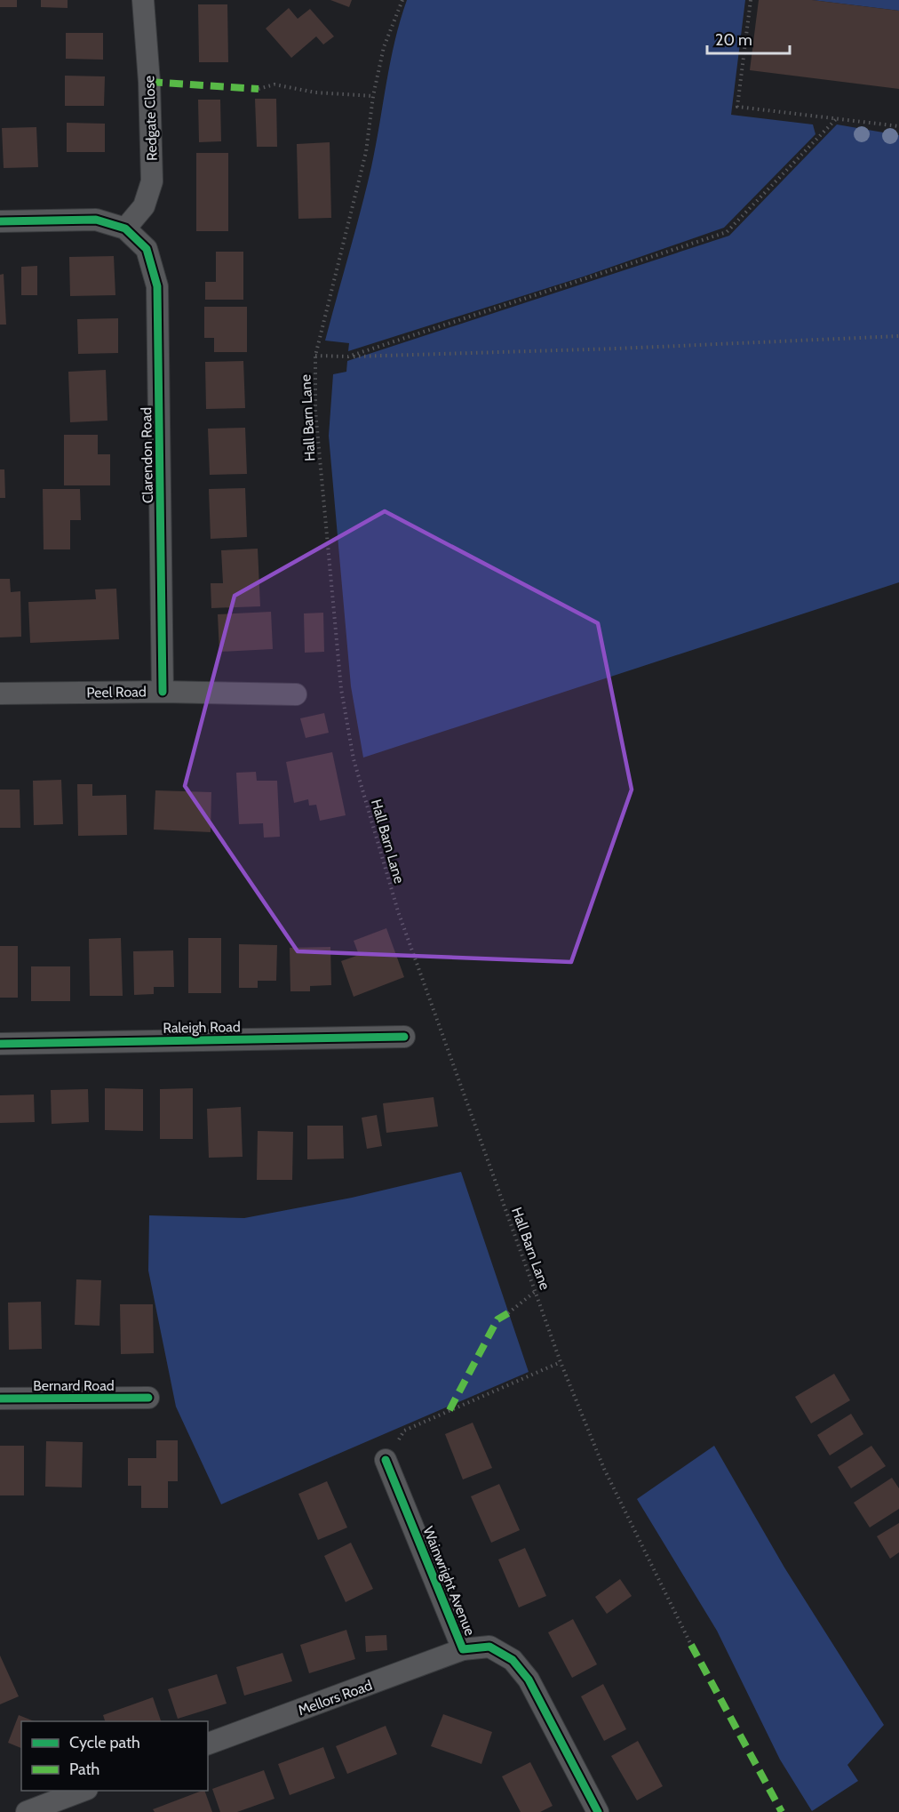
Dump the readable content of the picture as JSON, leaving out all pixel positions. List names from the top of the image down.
{
  "streets": {
    "street": [
      "Redgate Close",
      "Clarendon Road",
      "Peel Road",
      "Raleigh Road",
      "Bernard Road",
      "Wainwright Avenue",
      "Mellors Road"
    ],
    "path": ["Hall Barn Lane"]
  },
  "crossings": [
    ["Redgate Close", "Clarendon Road"],
    ["Clarendon Road", "Peel Road"],
    ["Wainwright Avenue", "Mellors Road"]
  ],
  "legend": ["Cycle path", "Path"],
  "scale_bar": "20 m"
}
